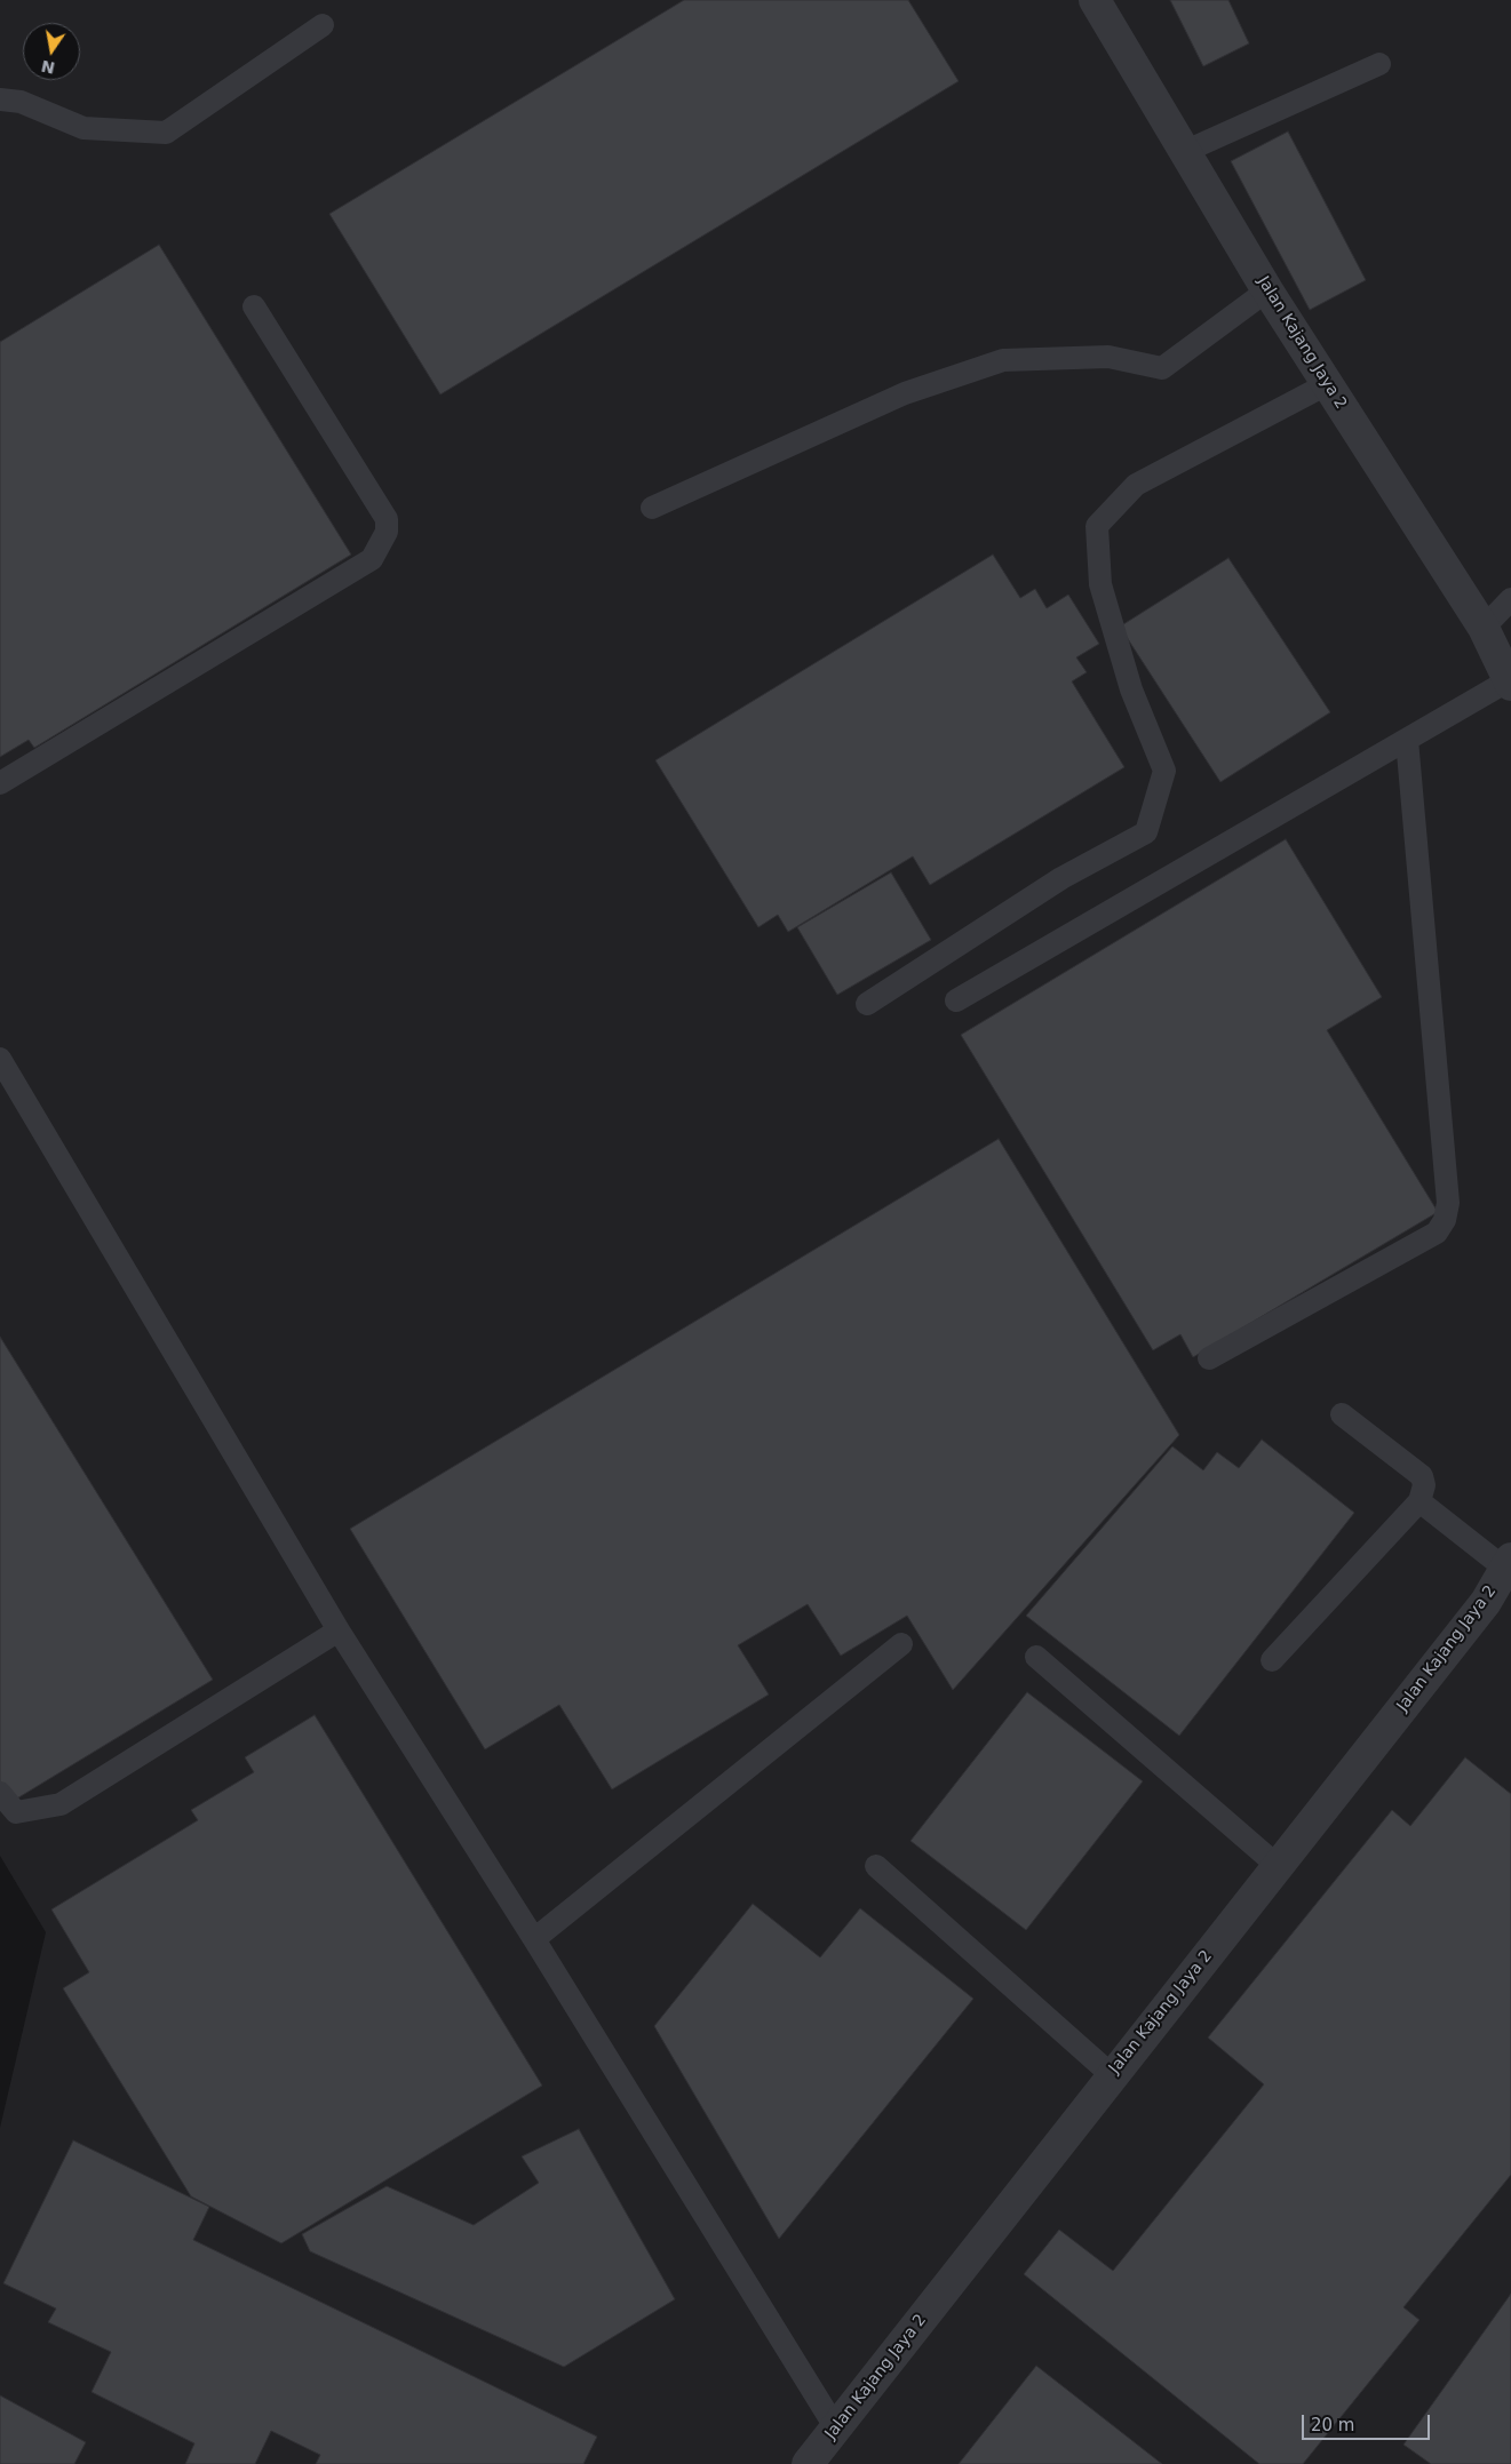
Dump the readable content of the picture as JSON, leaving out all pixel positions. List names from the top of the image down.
{
  "streets": {
    "street": ["Jalan Kajang Jaya 2"]
  },
  "scale_bar": "20 m",
  "north": "bottom"
}
